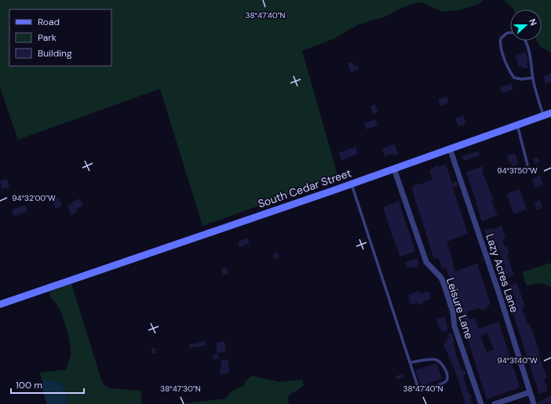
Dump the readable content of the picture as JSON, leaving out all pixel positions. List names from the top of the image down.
{
  "streets": {
    "main road": ["South Cedar Street"],
    "street": ["Lazy Acres Lane", "Leisure Lane"]
  },
  "crossings": [
    ["South Cedar Street", "Lazy Acres Lane"],
    ["South Cedar Street", "Leisure Lane"]
  ],
  "legend": ["Road", "Park", "Building"],
  "scale_bar": "100 m",
  "north": "right",
  "coordinates": [
    "38°47'40\"N",
    "94°31'50\"W",
    "94°32'00\"W",
    "94°31'40\"W",
    "38°47'30\"N"
  ]
}
